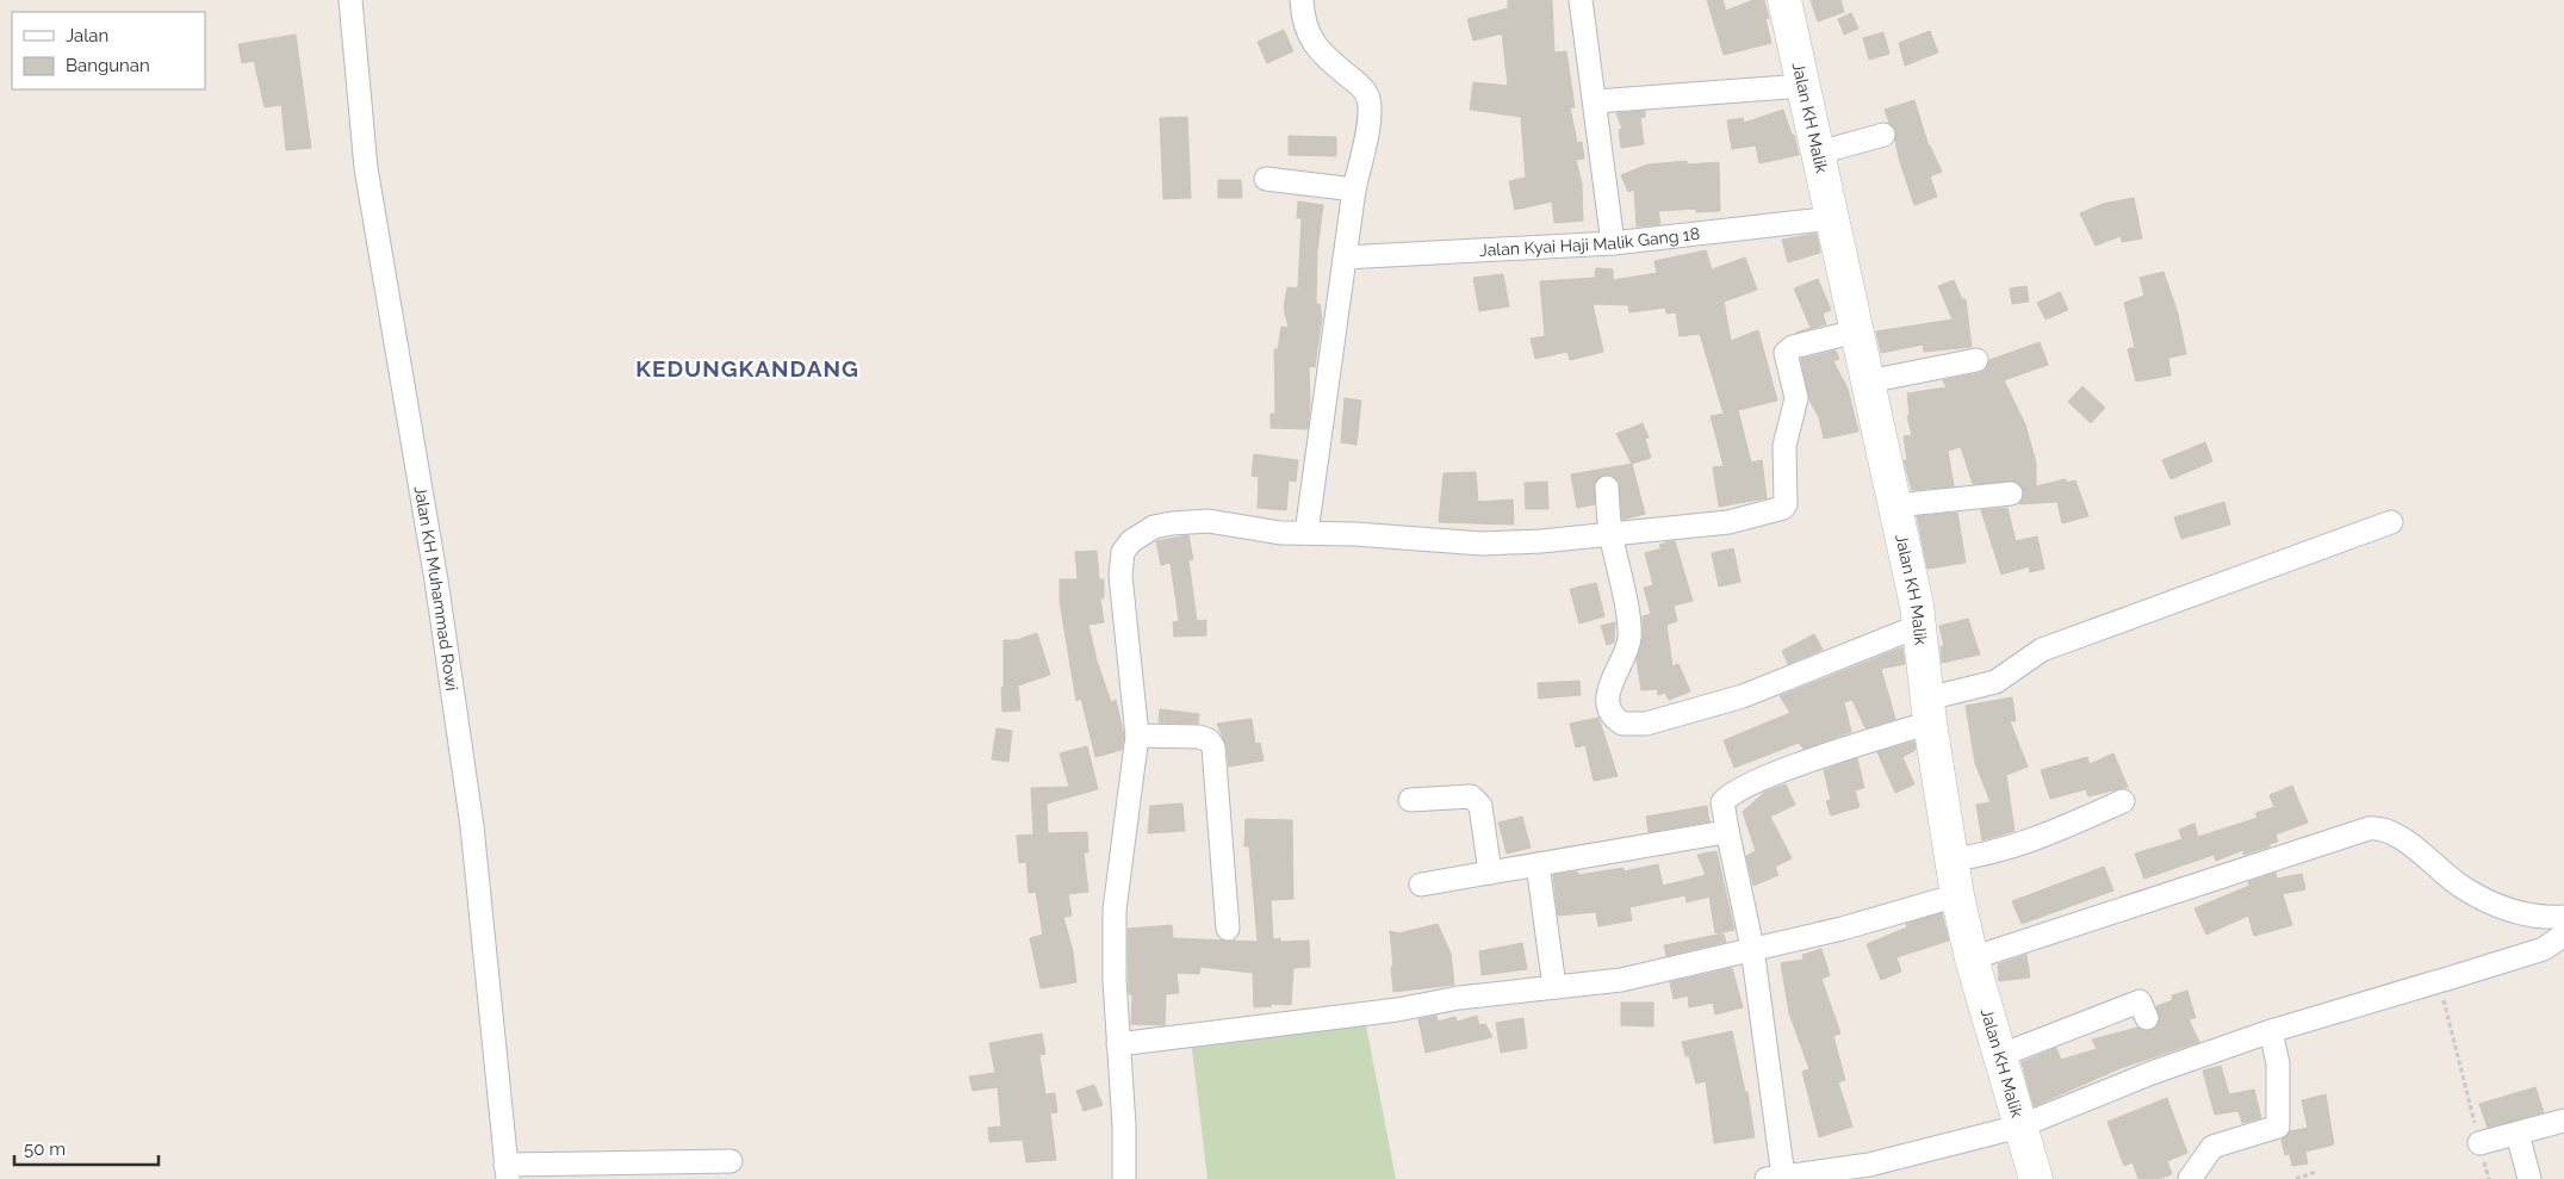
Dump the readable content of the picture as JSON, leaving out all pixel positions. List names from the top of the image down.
{
  "streets": {
    "street": ["Jalan KH Malik", "Jalan Kyai Haji Malik Gang 18", "Jalan KH Muhammad Rowi"]
  },
  "crossings": [
    ["Jalan KH Malik", "Jalan Kyai Haji Malik Gang 18"]
  ],
  "districts": ["KEDUNGKANDANG"],
  "legend": ["Jalan", "Bangunan"],
  "scale_bar": "50 m"
}
